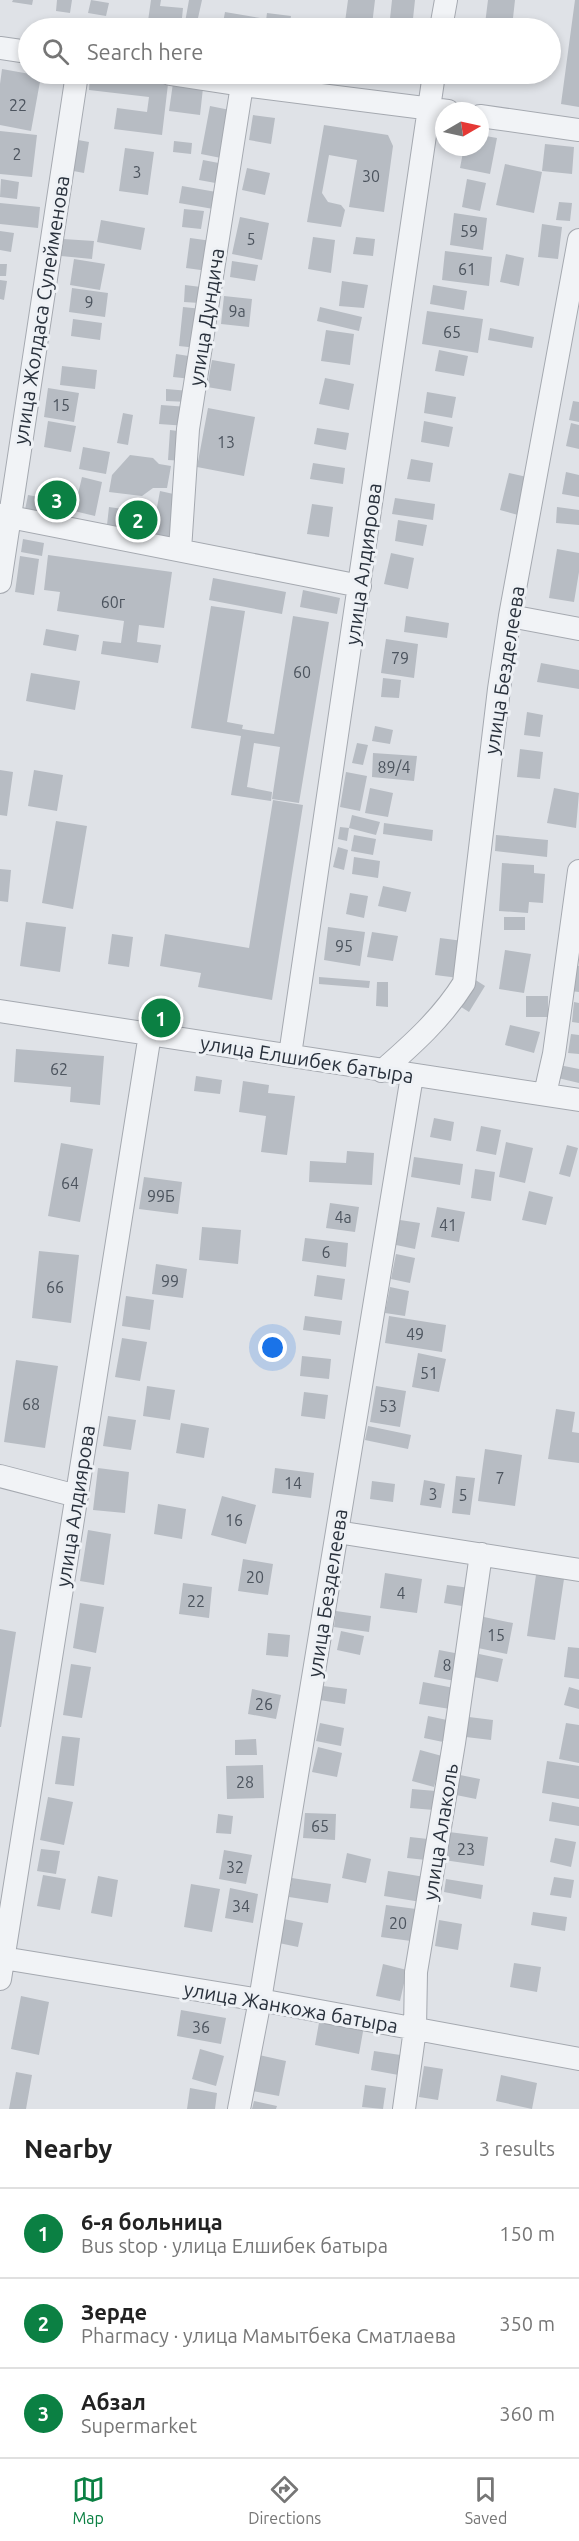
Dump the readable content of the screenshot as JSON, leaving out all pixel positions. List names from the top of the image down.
{
  "streets": {
    "street": [
      "улица Жолдаса Сулейменова",
      "улица Дундича",
      "улица Алдиярова",
      "улица Безделеева",
      "улица Елшибек батыра",
      "улица Алаколь",
      "улица Жанкожа батыра"
    ]
  },
  "crossings": [
    ["улица Алдиярова", "улица Елшибек батыра"],
    ["улица Алдиярова", "улица Жанкожа батыра"],
    ["улица Безделеева", "улица Елшибек батыра"],
    ["улица Безделеева", "улица Жанкожа батыра"],
    ["улица Алаколь", "улица Жанкожа батыра"]
  ],
  "house_numbers": [
    "22",
    "2",
    "3",
    "30",
    "59",
    "5",
    "61",
    "9",
    "9а",
    "65",
    "15",
    "13",
    "60г",
    "79",
    "60",
    "89/4",
    "95",
    "62",
    "64",
    "99Б",
    "4а",
    "41",
    "6",
    "99",
    "66",
    "49",
    "51",
    "68",
    "53",
    "7",
    "14",
    "3",
    "5",
    "16",
    "20",
    "4",
    "22",
    "15",
    "8",
    "26",
    "28",
    "65",
    "23",
    "32",
    "34",
    "20",
    "36"
  ],
  "north": "right",
  "page": {
    "search": "Search here",
    "pins": ["3", "2", "1"],
    "heading": ["Nearby", "3 results"],
    "list": [
      {
        "mark": "1",
        "name": "6-я больница",
        "note": "Bus stop · улица Елшибек батыра",
        "value": "150 m"
      },
      {
        "mark": "2",
        "name": "Зерде",
        "note": "Pharmacy · улица Мамытбека Сматлаева",
        "value": "350 m"
      },
      {
        "mark": "3",
        "name": "Абзал",
        "note": "Supermarket",
        "value": "360 m"
      }
    ],
    "nav": ["Map", "Directions", "Saved"]
  }
}
